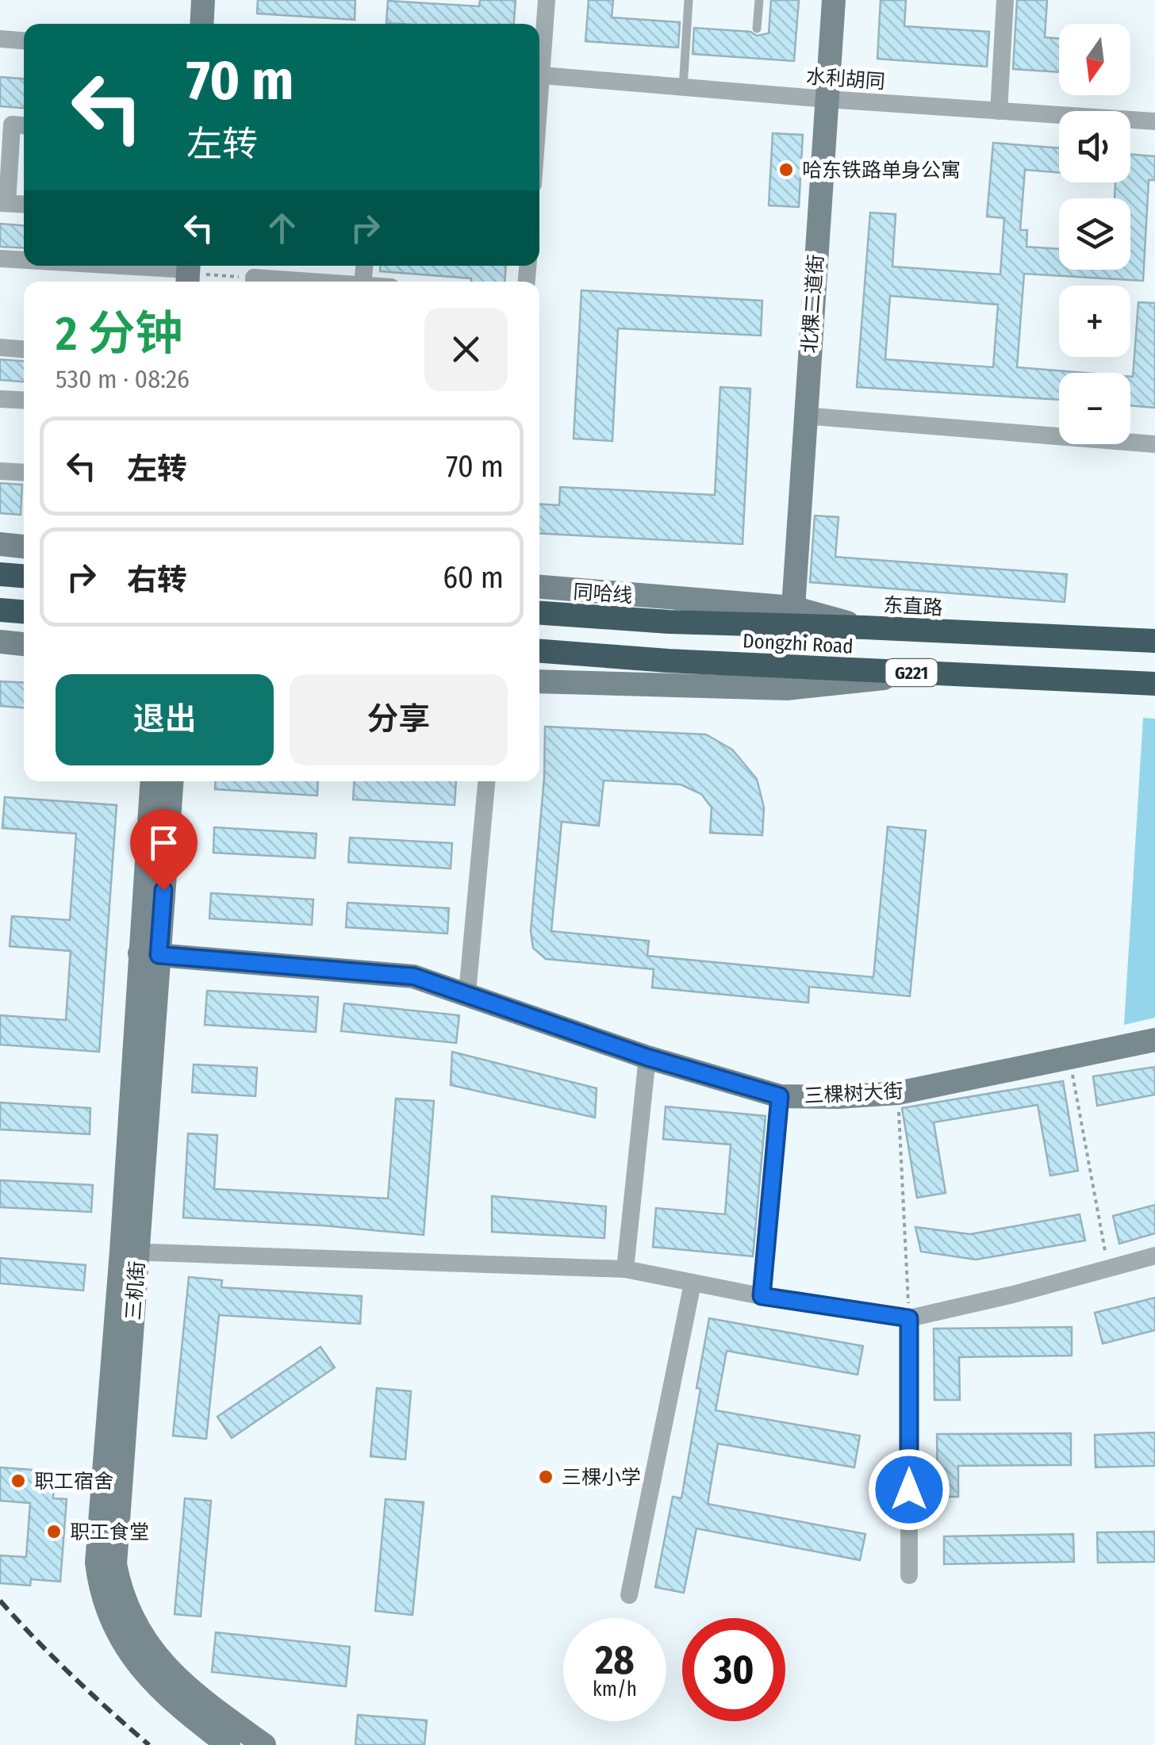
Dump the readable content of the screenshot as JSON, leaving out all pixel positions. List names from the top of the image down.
{
  "streets": {
    "highway": [
      "同哈线",
      "东直路",
      "Dongzhi Road",
      "G221"
    ],
    "street": [
      "水利胡同",
      "北棵二道街",
      "三棵树大街",
      "三机街"
    ]
  },
  "crossings": [
    ["水利胡同", "北棵二道街"],
    ["同哈线", "东直路"],
    ["三棵树大街", "三机街"]
  ],
  "places": [
    "哈东铁路单身公寓",
    "三棵小学",
    "职工宿舍",
    "职工食堂"
  ],
  "north": "bottom",
  "page": {
    "map_buttons": ["+", "−"],
    "turn": ["70 m", "左转"],
    "heading": ["2 分钟", "530 m · 08:26"],
    "list": [
      {
        "name": "左转",
        "value": "70 m"
      },
      {
        "name": "右转",
        "value": "60 m"
      }
    ],
    "buttons": ["退出", "分享"],
    "speed": "28 km/h",
    "limit": "30"
  }
}
